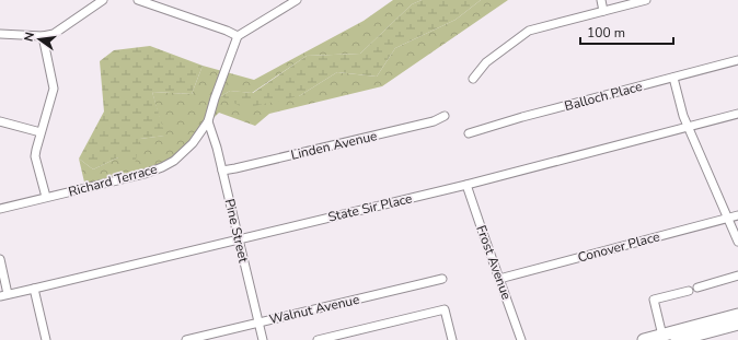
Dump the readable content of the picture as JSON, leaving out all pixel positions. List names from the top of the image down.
{
  "streets": {
    "street": [
      "Balloch Place",
      "Linden Avenue",
      "Richard Terrace",
      "State Sir Place",
      "Pine Street",
      "Conover Place",
      "Frost Avenue",
      "Walnut Avenue"
    ]
  },
  "crossings": [
    ["Linden Avenue", "Pine Street"],
    ["Richard Terrace", "Pine Street"],
    ["State Sir Place", "Pine Street"],
    ["State Sir Place", "Frost Avenue"],
    ["Pine Street", "Walnut Avenue"],
    ["Conover Place", "Frost Avenue"]
  ],
  "scale_bar": "100 m",
  "north": "left"
}
